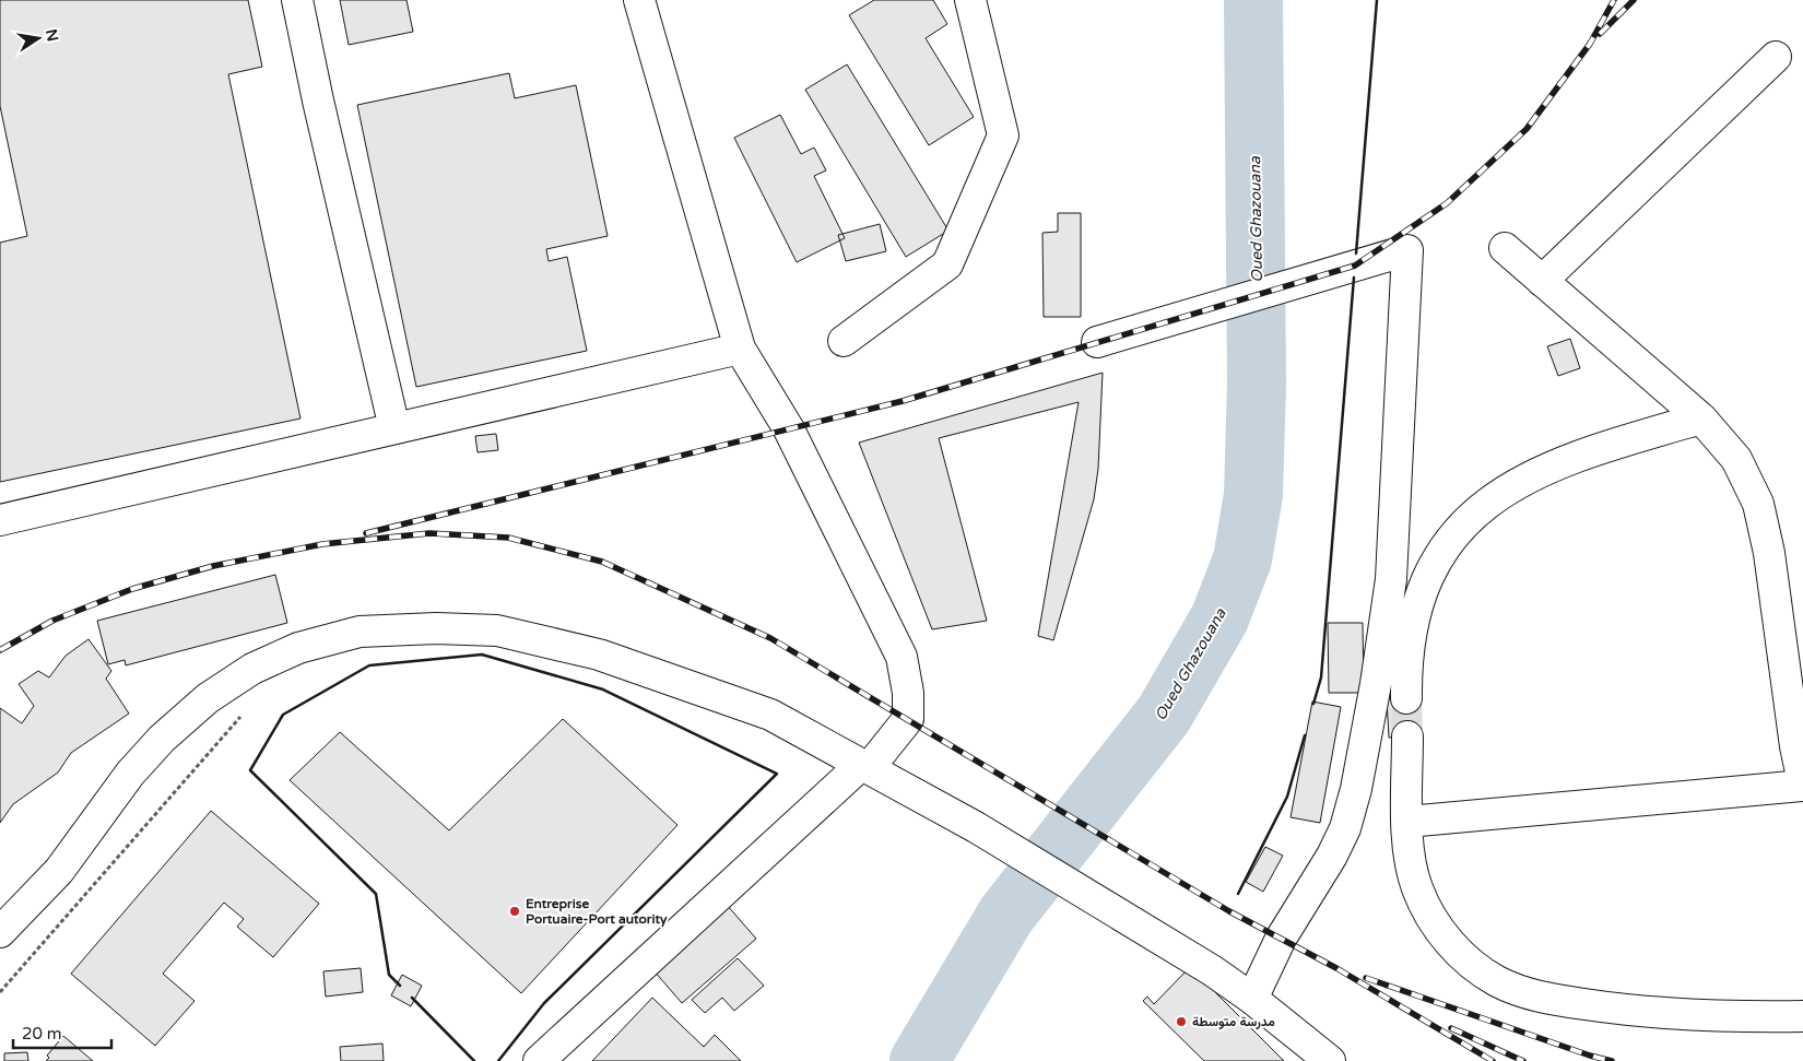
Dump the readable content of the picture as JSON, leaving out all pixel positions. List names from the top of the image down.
{
  "water": ["Oued Ghazouana"],
  "places": ["Entreprise Portuaire-Port autority", "مدرسة متوسطة"],
  "scale_bar": "20 m",
  "north": "right"
}
